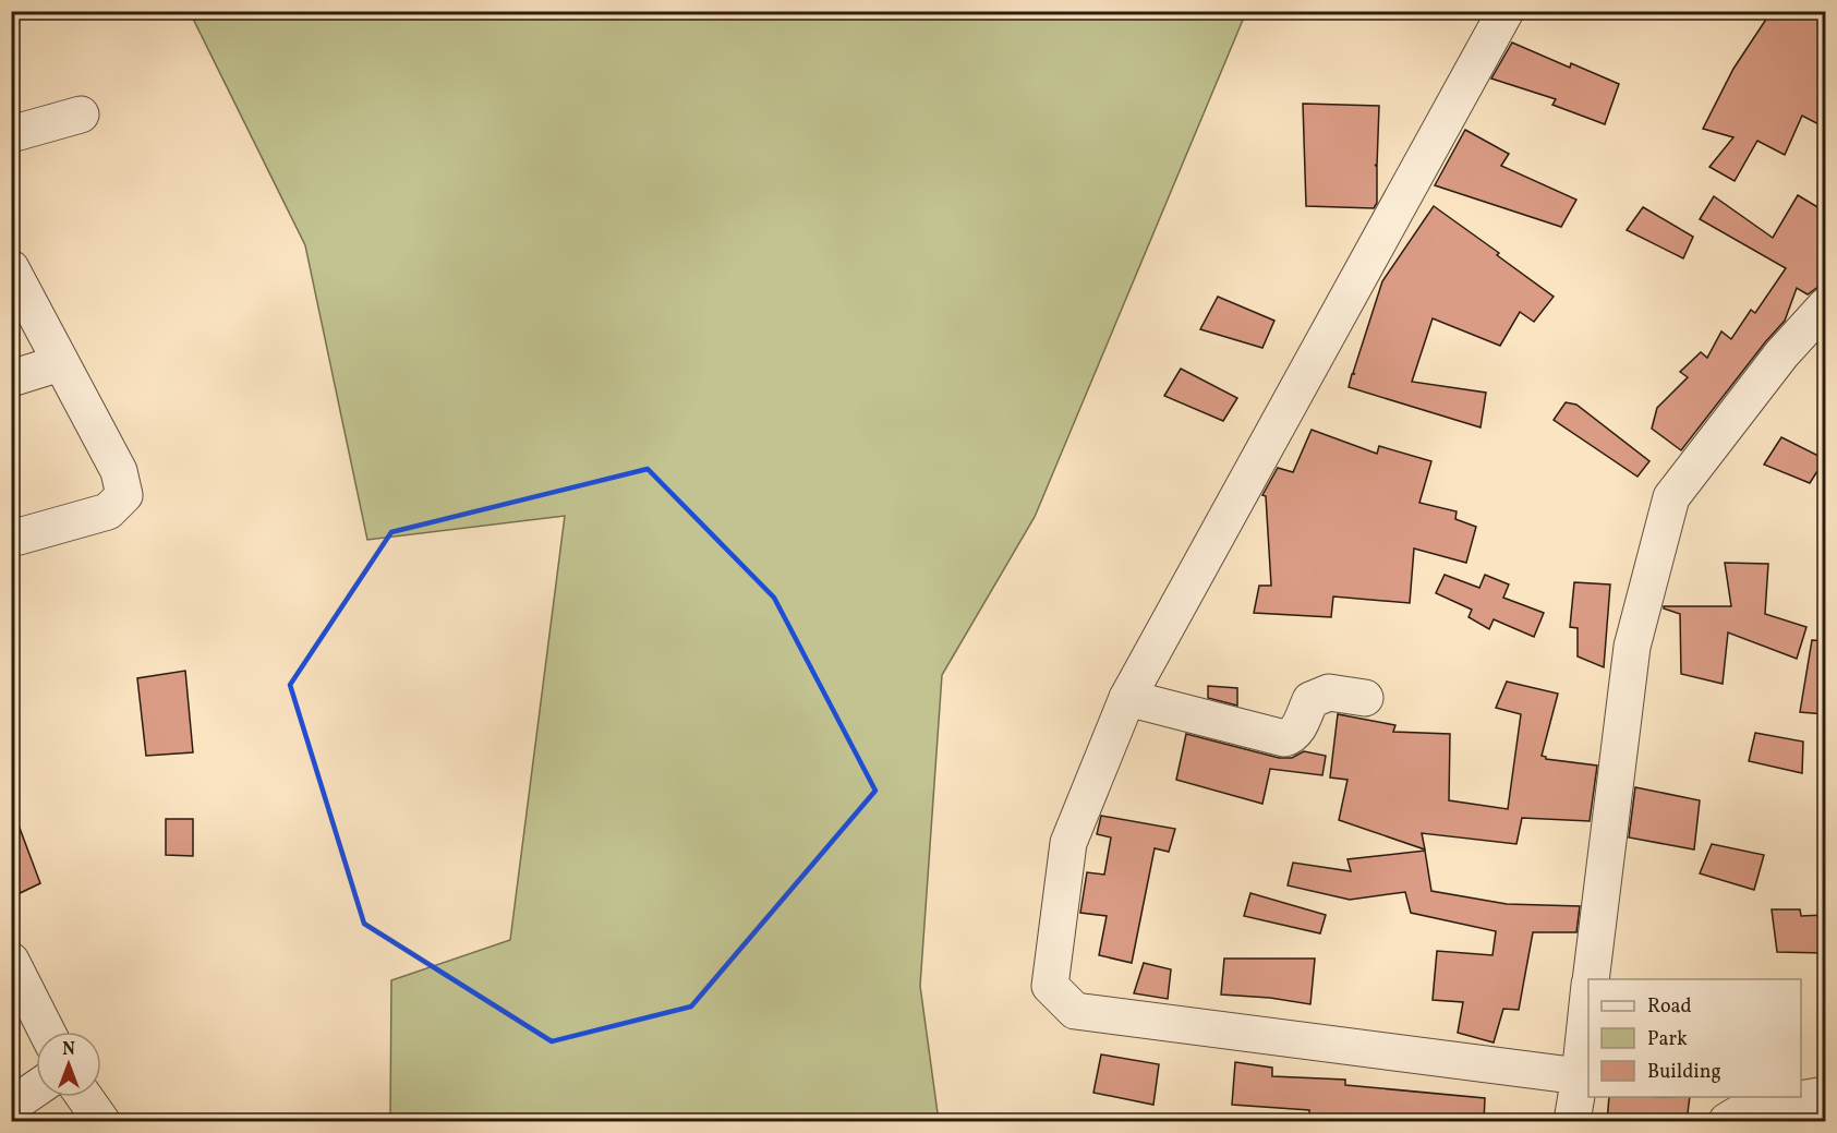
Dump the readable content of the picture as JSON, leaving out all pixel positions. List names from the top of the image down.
{
  "legend": ["Road", "Park", "Building"],
  "north": "top"
}
